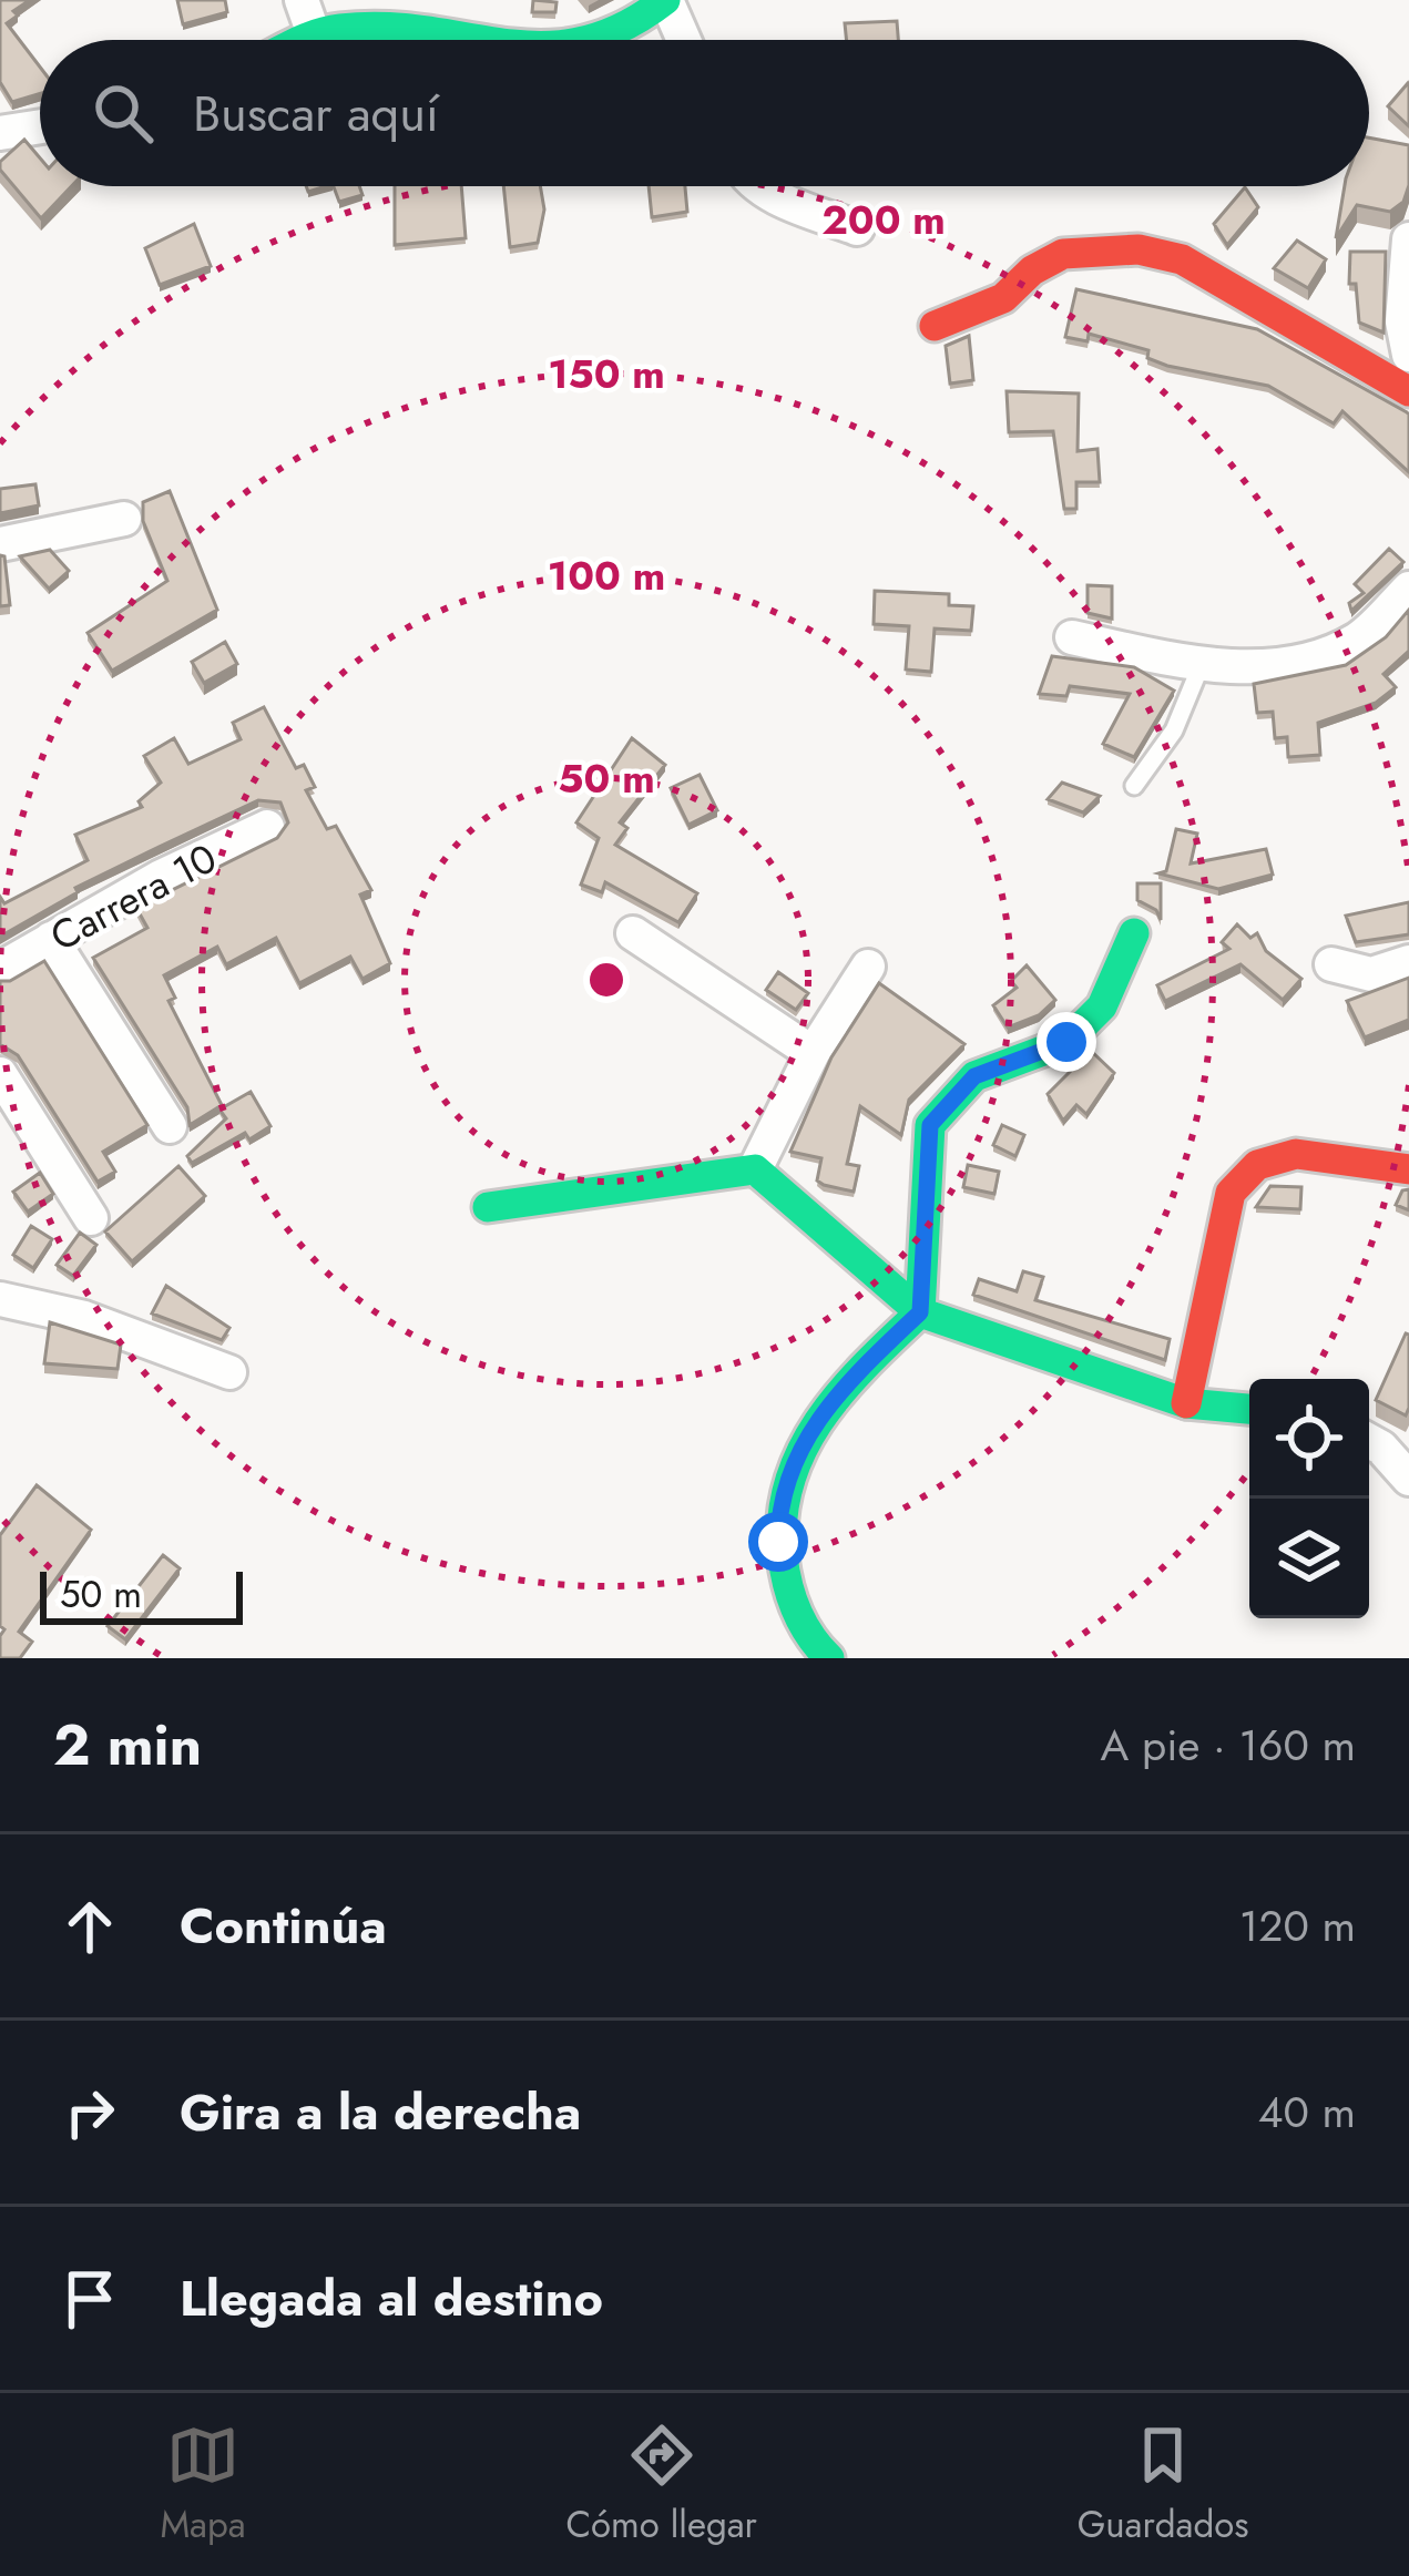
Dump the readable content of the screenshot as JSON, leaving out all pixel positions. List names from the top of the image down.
{
  "streets": {
    "street": ["Carrera 10"]
  },
  "scale_bar": "50 m",
  "page": {
    "search": "Buscar aquí",
    "scale": "50 m",
    "heading": ["2 min", "A pie · 160 m"],
    "list": [
      ["Continúa", "120 m"],
      ["Gira a la derecha", "40 m"],
      "Llegada al destino"
    ],
    "nav": ["Mapa", "Cómo llegar", "Guardados"]
  },
  "rings": [
    "200 m",
    "150 m",
    "100 m",
    "50 m"
  ]
}
